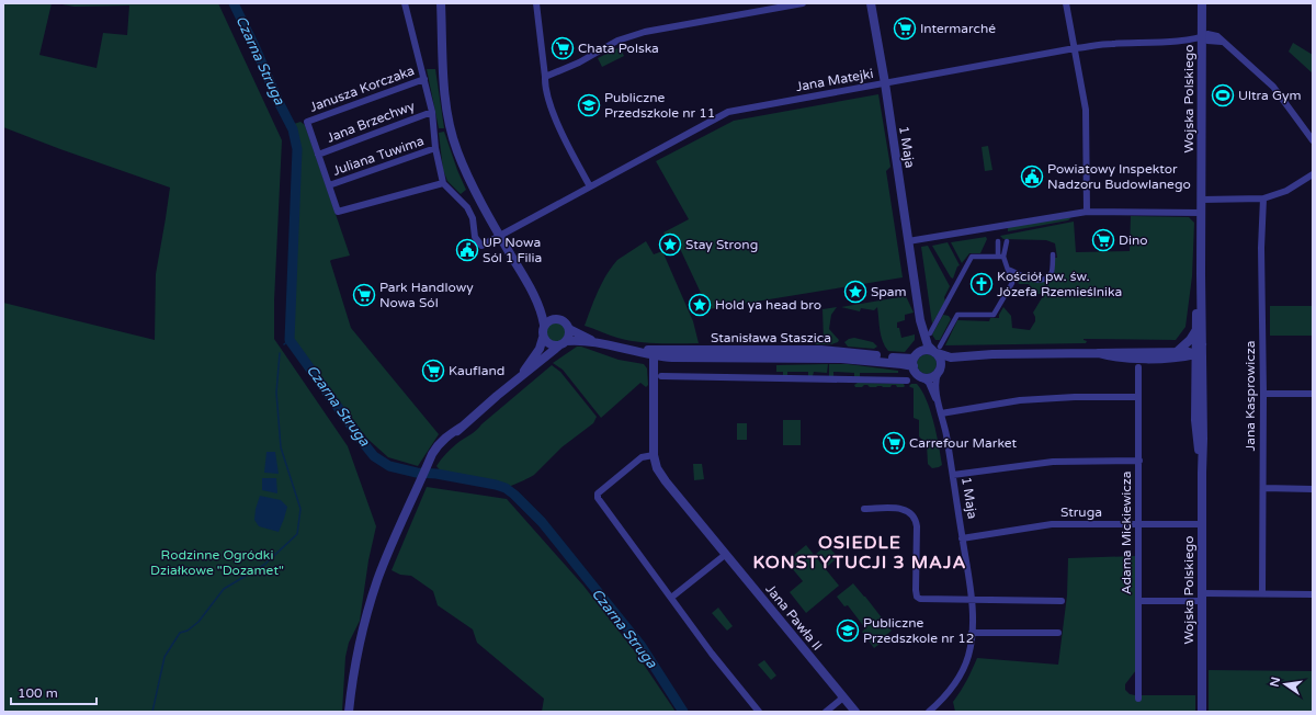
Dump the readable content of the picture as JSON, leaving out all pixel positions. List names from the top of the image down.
{
  "streets": {
    "street": [
      "Jana Matejki",
      "Janusza Korczaka",
      "Wojska Polskiego",
      "Jana Brzechwy",
      "1 Maja",
      "Juliana Tuwima",
      "Stanisława Staszica",
      "Jana Kasprowicza",
      "Struga",
      "Adama Mickiewicza",
      "Jana Pawła II"
    ]
  },
  "crossings": [
    ["Jana Matejki", "Wojska Polskiego"],
    ["Jana Matejki", "1 Maja"],
    ["Janusza Korczaka", "Jana Brzechwy"],
    ["Wojska Polskiego", "Struga"],
    ["1 Maja", "Stanisława Staszica"],
    ["1 Maja", "Struga"],
    ["Struga", "Adama Mickiewicza"]
  ],
  "districts": ["OSIEDLE KONSTYTUCJI 3 MAJA"],
  "water": ["Czarna Struga"],
  "parks": ["Rodzinne Ogródki Działkowe \"Dozamet\""],
  "places": {
    "supermarket": [
      "Intermarché",
      "Chata Polska",
      "Dino",
      "Park Handlowy Nowa Sól",
      "Kaufland",
      "Carrefour Market"
    ],
    "sports": ["Ultra Gym"],
    "school or university": ["Publiczne Przedszkole nr 11", "Publiczne Przedszkole nr 12"],
    "public building": ["Powiatowy Inspektor Nadzoru Budowlanego", "UP Nowa Sól 1 Filia"],
    "place": ["Stay Strong", "Spam", "Hold ya head bro"],
    "church": ["Kościół pw. św. Józefa Rzemieślnika"]
  },
  "scale_bar": "100 m",
  "north": "left"
}
